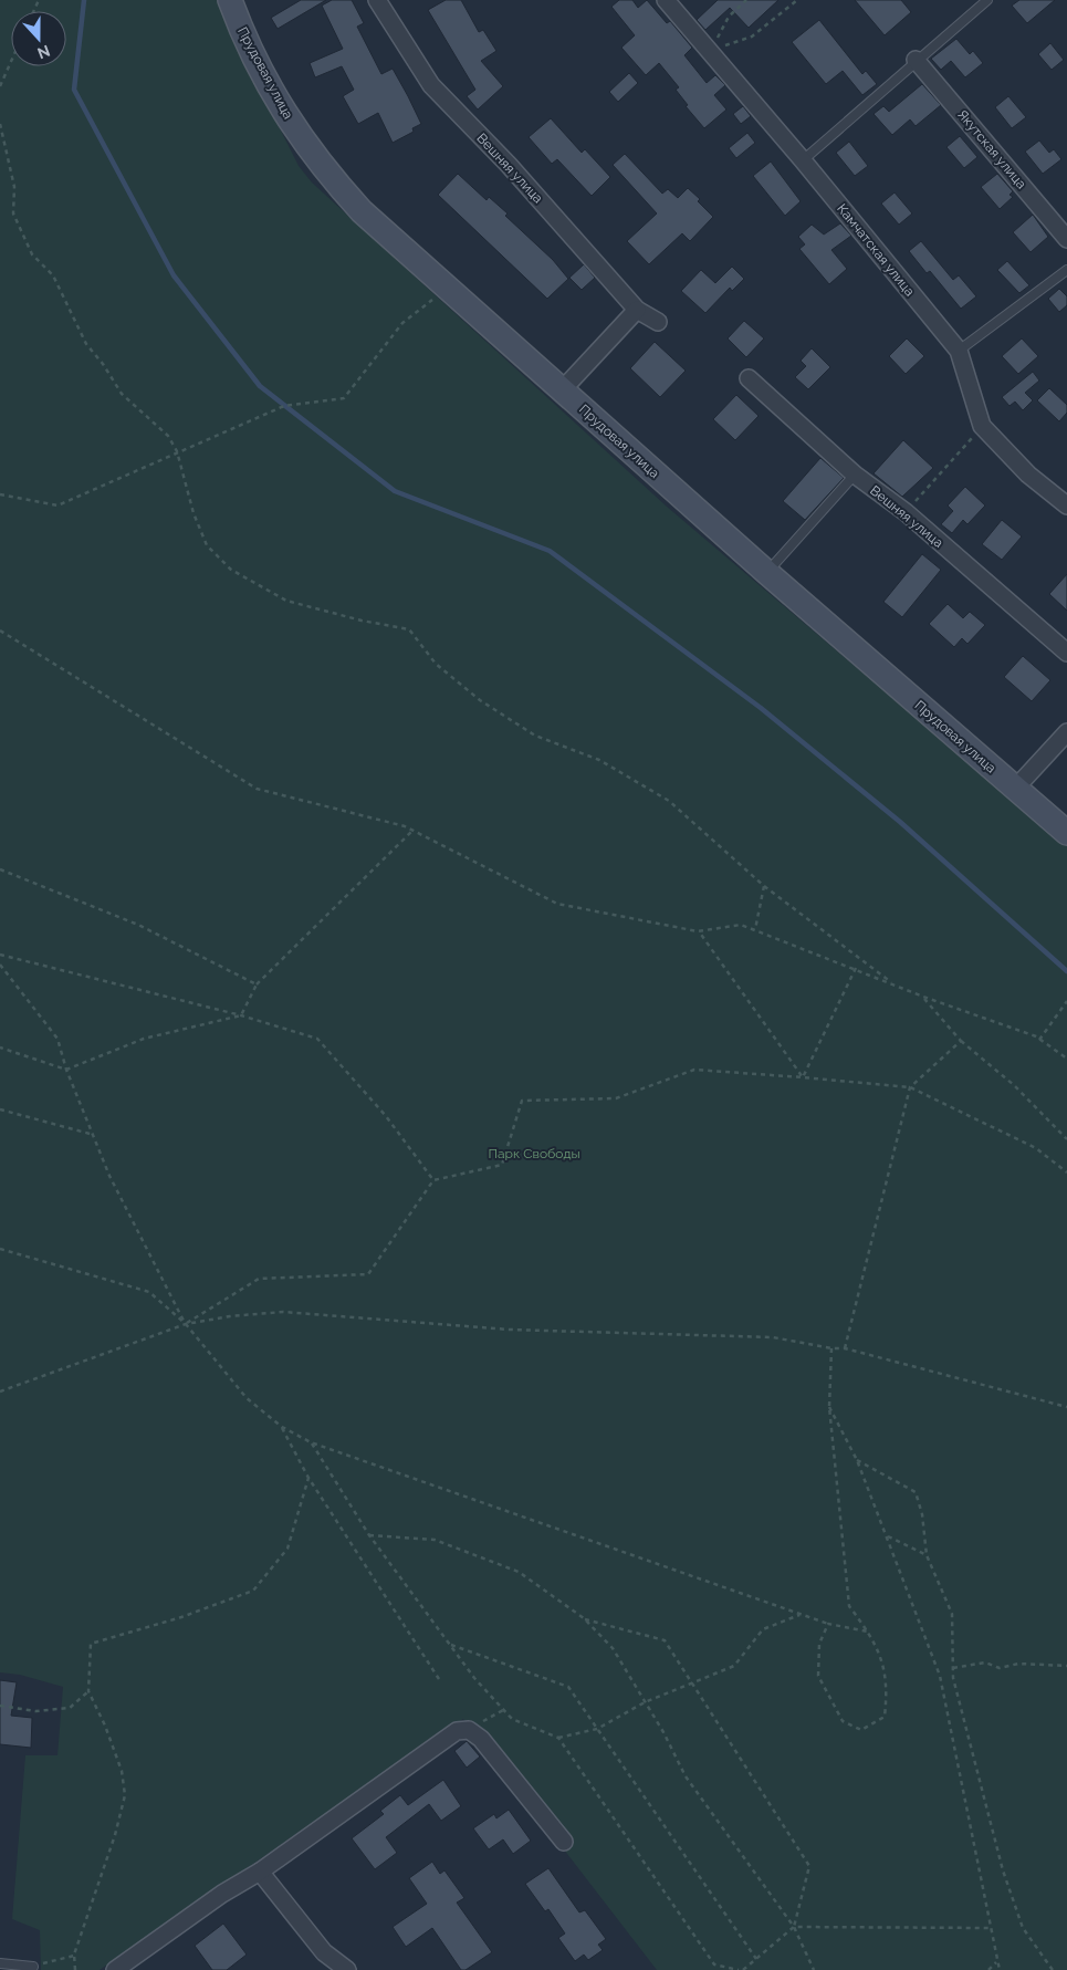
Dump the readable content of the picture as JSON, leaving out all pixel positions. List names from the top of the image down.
{
  "streets": {
    "main road": ["Прудовая улица"],
    "street": ["Якутская улица", "Вешняя улица", "Камчатская улица"]
  },
  "parks": ["Парк Свободы"],
  "north": "bottom"
}
